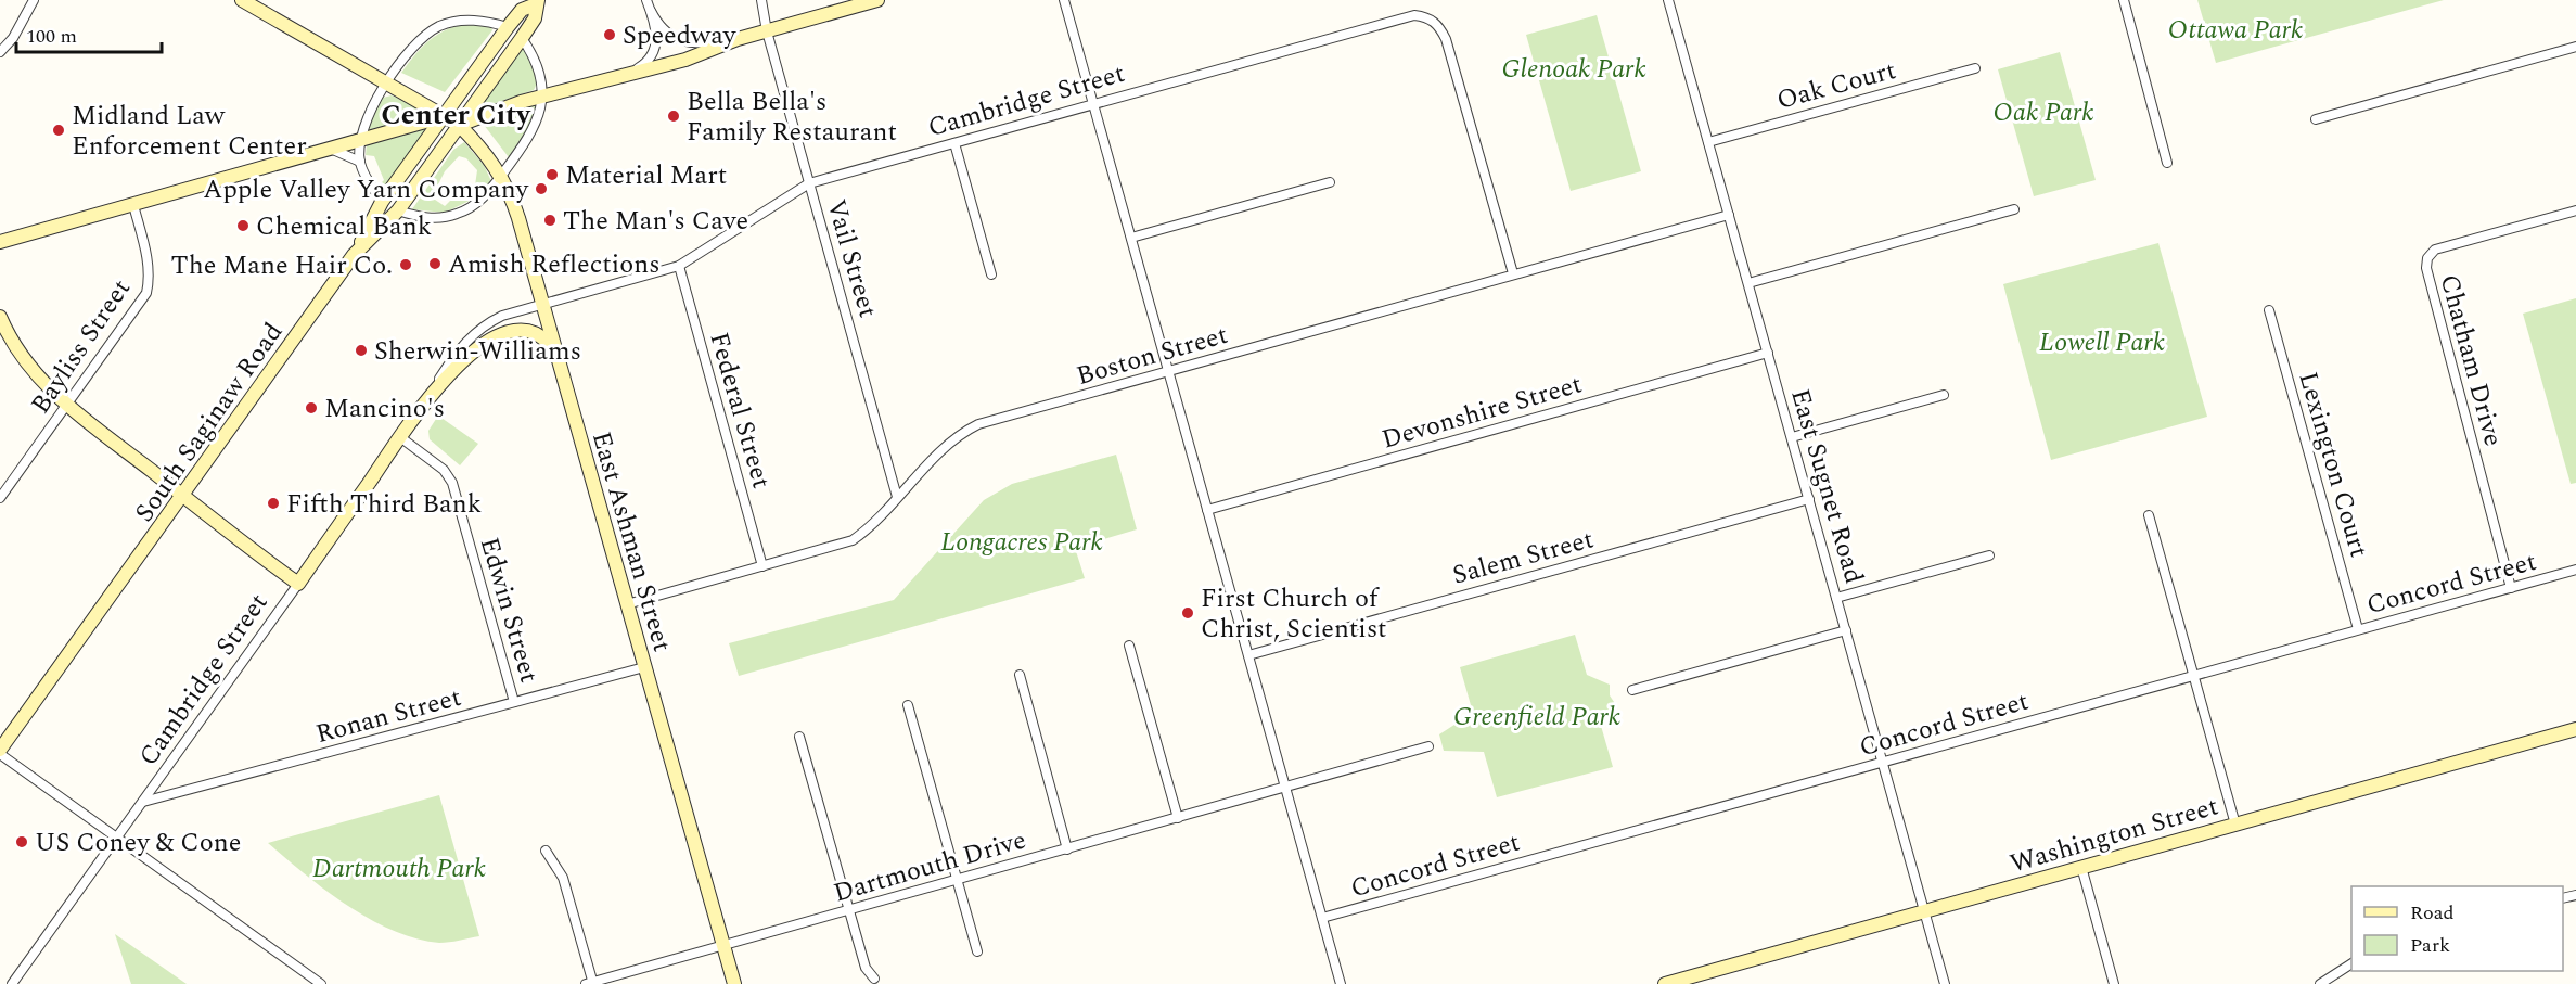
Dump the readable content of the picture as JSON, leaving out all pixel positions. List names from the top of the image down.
{
  "streets": {
    "street": [
      "Oak Court",
      "Cambridge Street",
      "Vail Street",
      "Bayliss Street",
      "Boston Street",
      "Chatham Drive",
      "Federal Street",
      "Devonshire Street",
      "South Saginaw Road",
      "Lexington Court",
      "East Sugnet Road",
      "East Ashman Street",
      "Salem Street",
      "Concord Street",
      "Edwin Street",
      "Ronan Street",
      "Washington Street",
      "Dartmouth Drive"
    ]
  },
  "crossings": [
    ["Oak Court", "East Sugnet Road"],
    ["Cambridge Street", "Vail Street"],
    ["Cambridge Street", "Boston Street"],
    ["Cambridge Street", "Federal Street"],
    ["Cambridge Street", "East Ashman Street"],
    ["Cambridge Street", "Edwin Street"],
    ["Cambridge Street", "Ronan Street"],
    ["Vail Street", "Boston Street"],
    ["Boston Street", "Federal Street"],
    ["Boston Street", "East Sugnet Road"],
    ["Boston Street", "East Ashman Street"],
    ["Chatham Drive", "Concord Street"],
    ["Devonshire Street", "East Sugnet Road"],
    ["South Saginaw Road", "East Ashman Street"],
    ["Lexington Court", "Concord Street"],
    ["East Sugnet Road", "Salem Street"],
    ["East Sugnet Road", "Concord Street"],
    ["East Sugnet Road", "Washington Street"],
    ["East Ashman Street", "Ronan Street"],
    ["East Ashman Street", "Dartmouth Drive"],
    ["Edwin Street", "Ronan Street"]
  ],
  "districts": ["Center City"],
  "parks": [
    "Ottawa Park",
    "Glenoak Park",
    "Oak Park",
    "Lowell Park",
    "Longacres Park",
    "Greenfield Park",
    "Dartmouth Park"
  ],
  "places": [
    "Speedway",
    "Bella Bella's Family Restaurant",
    "Midland Law Enforcement Center",
    "Material Mart",
    "Apple Valley Yarn Company",
    "The Man's Cave",
    "Chemical Bank",
    "Amish Reflections",
    "The Mane Hair Co.",
    "Sherwin-Williams",
    "Mancino's",
    "Fifth Third Bank",
    "First Church of Christ, Scientist",
    "US Coney & Cone"
  ],
  "legend": ["Road", "Park"],
  "scale_bar": "100 m"
}
